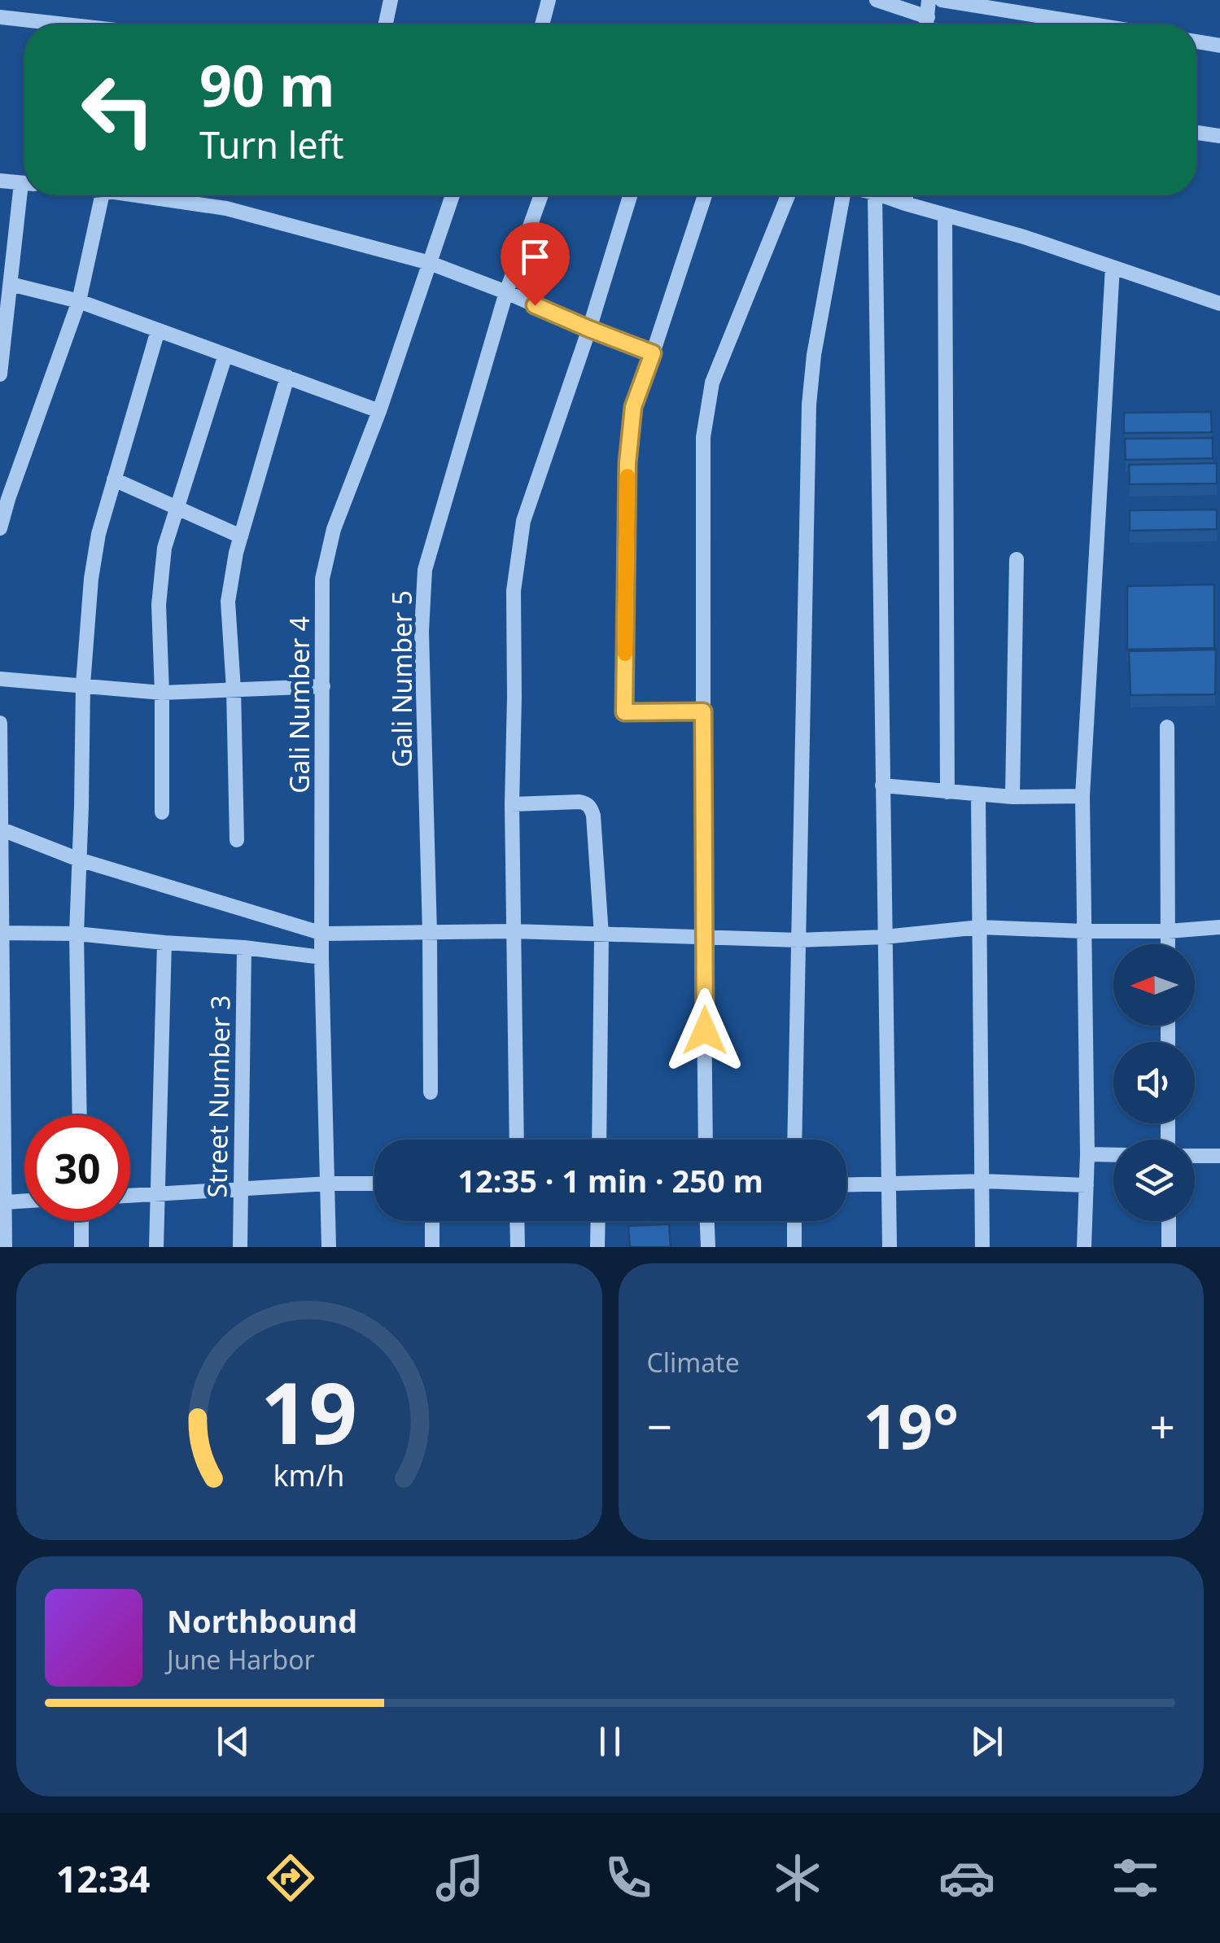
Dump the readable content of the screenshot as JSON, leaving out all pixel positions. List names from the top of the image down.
{
  "streets": {
    "street": ["Gali Number 5", "Gali Number 4", "Street Number 3"]
  },
  "north": "left",
  "page": {
    "turn": ["90 m", "Turn left"],
    "limit": "30",
    "trip": "12:35 · 1 min · 250 m",
    "tile": "Climate",
    "heat": ["−", "19°", "+"],
    "song": ["Northbound", "June Harbor"],
    "tabs": "12:34",
    "gauge": ["19", "km/h"]
  }
}
